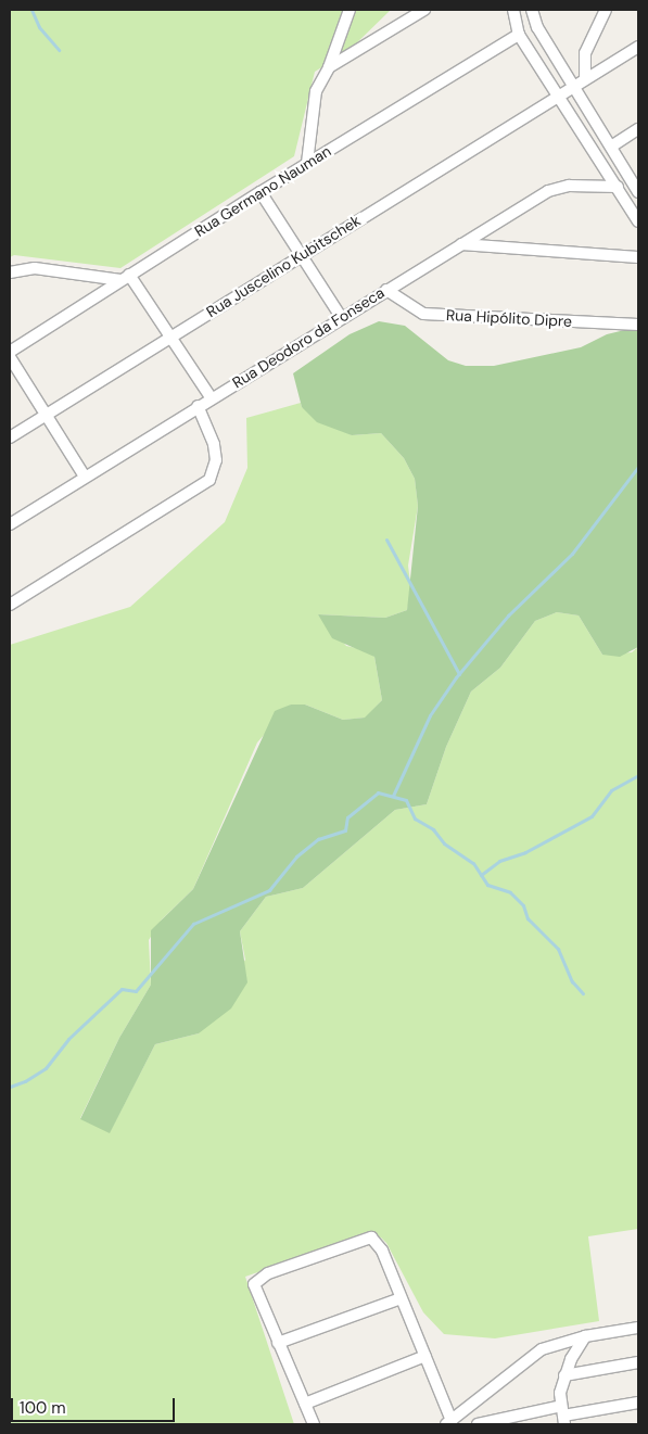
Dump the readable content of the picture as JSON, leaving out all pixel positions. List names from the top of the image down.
{
  "streets": {
    "street": [
      "Rua Germano Nauman",
      "Rua Juscelino Kubitschek",
      "Rua Hipólito Dipre",
      "Rua Deodoro da Fonseca"
    ]
  },
  "crossings": [
    ["Rua Hipólito Dipre", "Rua Deodoro da Fonseca"]
  ],
  "scale_bar": "100 m"
}
